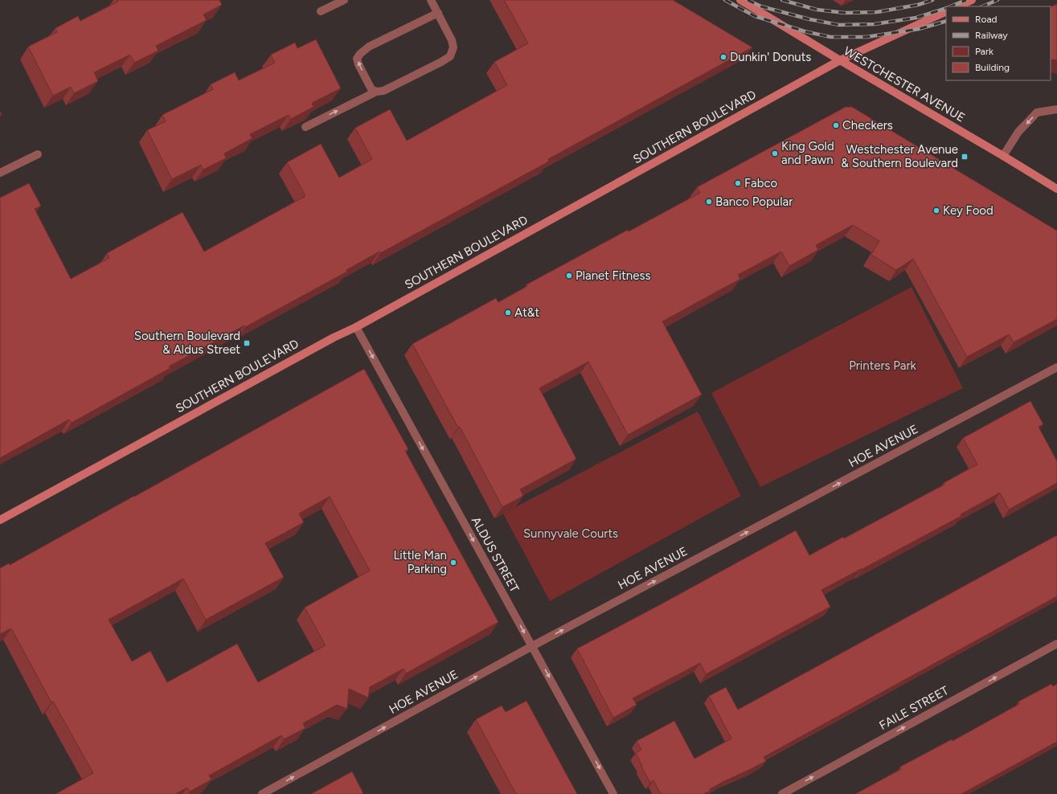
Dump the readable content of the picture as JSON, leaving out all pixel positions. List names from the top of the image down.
{
  "streets": {
    "main road": ["WESTCHESTER AVENUE", "SOUTHERN BOULEVARD"],
    "street": ["HOE AVENUE", "ALDUS STREET", "FAILE STREET"]
  },
  "crossings": [
    ["WESTCHESTER AVENUE", "SOUTHERN BOULEVARD"],
    ["SOUTHERN BOULEVARD", "ALDUS STREET"],
    ["HOE AVENUE", "ALDUS STREET"]
  ],
  "one_way": ["HOE AVENUE", "ALDUS STREET", "FAILE STREET"],
  "parks": ["Printers Park", "Sunnyvale Courts"],
  "places": {
    "other": [
      "Dunkin' Donuts",
      "Checkers",
      "King Gold and Pawn",
      "Fabco",
      "Banco Popular",
      "Key Food",
      "Planet Fitness",
      "At&t",
      "Little Man Parking"
    ],
    "transit": ["Westchester Avenue & Southern Boulevard", "Southern Boulevard & Aldus Street"]
  },
  "legend": [
    "Road",
    "Railway",
    "Park",
    "Building"
  ]
}
